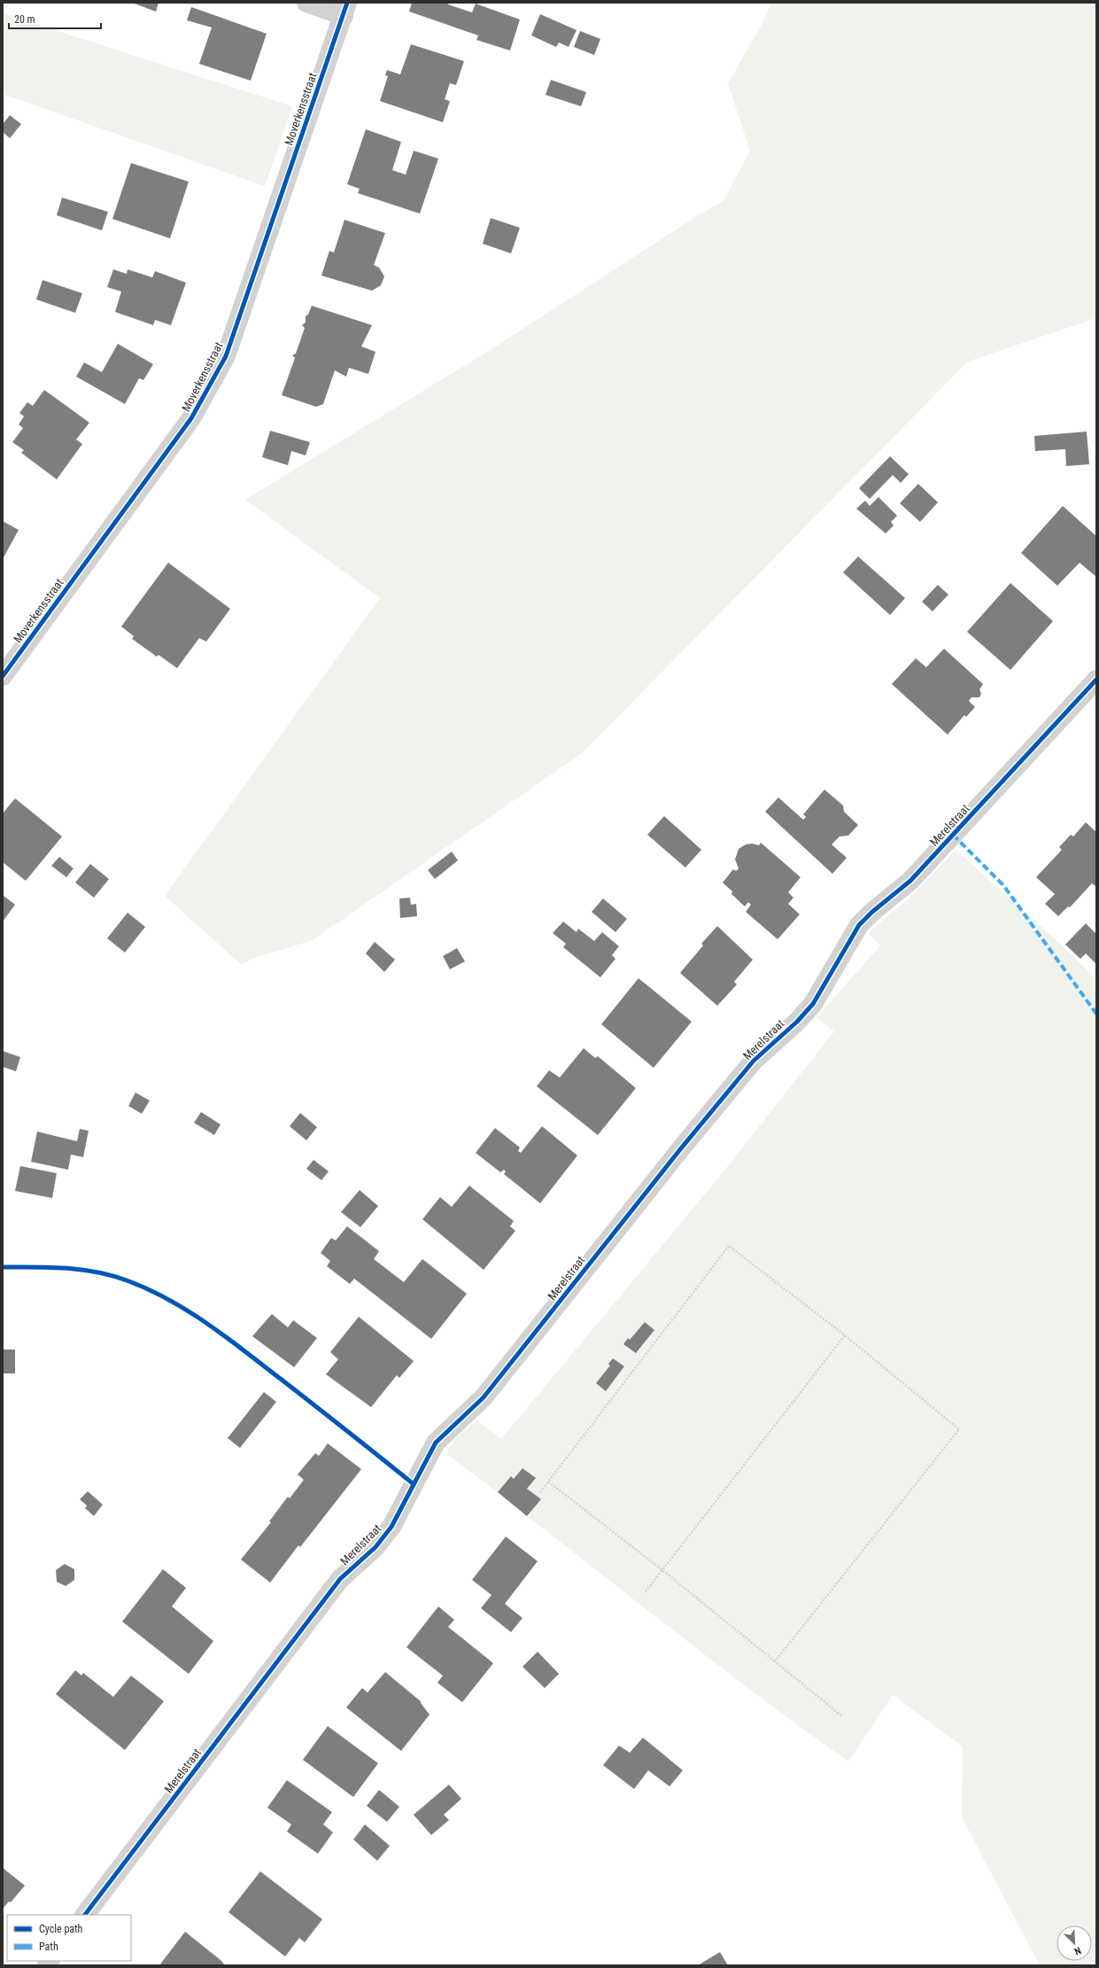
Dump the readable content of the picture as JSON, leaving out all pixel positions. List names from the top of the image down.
{
  "streets": {
    "street": ["Moverkensstraat", "Merelstraat"]
  },
  "legend": ["Cycle path", "Path"],
  "scale_bar": "20 m",
  "north": "bottom right"
}
